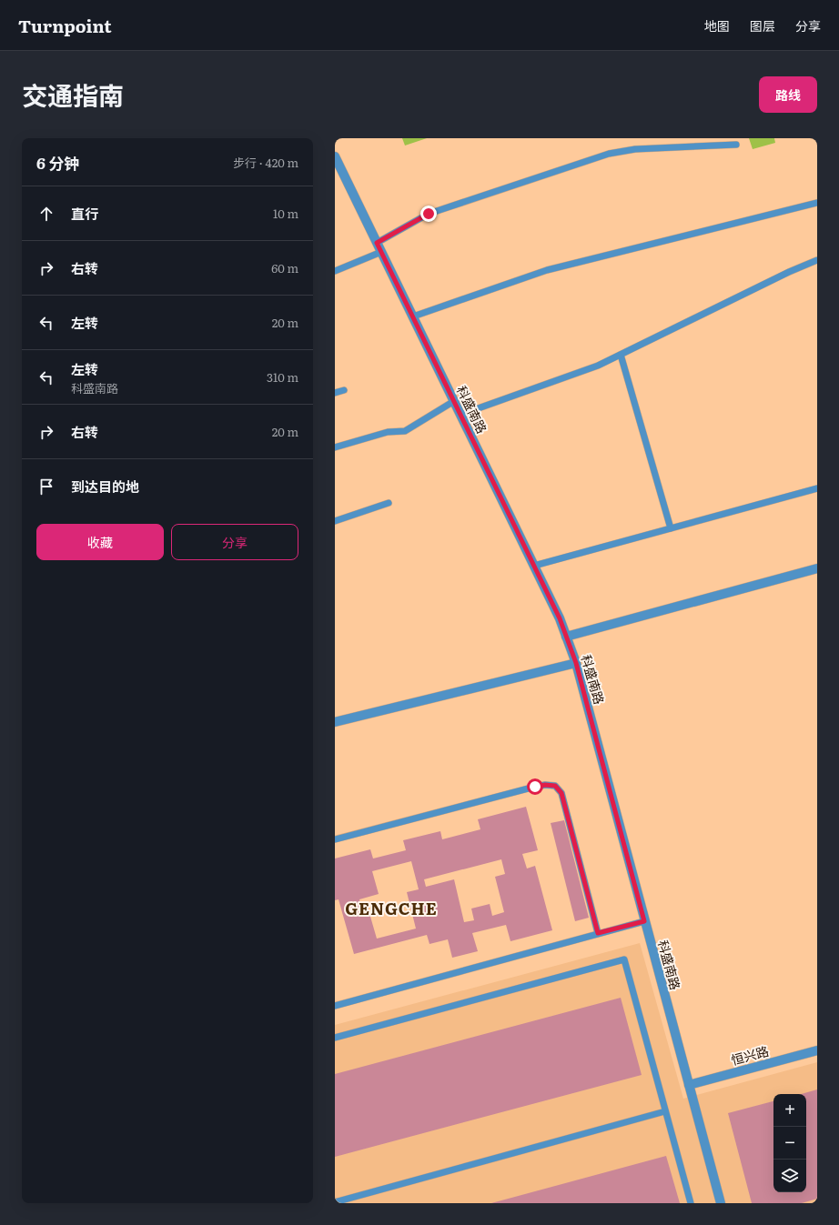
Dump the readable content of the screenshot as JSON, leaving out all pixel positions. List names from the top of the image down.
{
  "streets": {
    "street": ["科盛南路", "恒兴路"]
  },
  "crossings": [
    ["科盛南路", "恒兴路"]
  ],
  "districts": ["GENGCHE"],
  "page": {
    "header": "Turnpoint",
    "nav": ["地图", "图层", "分享"],
    "title": "交通指南",
    "buttons": [
      "路线",
      ["收藏", "分享"]
    ],
    "heading": ["6 分钟", "步行 · 420 m"],
    "list": [
      ["直行", "10 m"],
      ["右转", "60 m"],
      ["左转", "20 m"],
      ["左转", "科盛南路", "310 m"],
      ["右转", "20 m"],
      "到达目的地"
    ],
    "map_buttons": ["+", "−"]
  }
}
